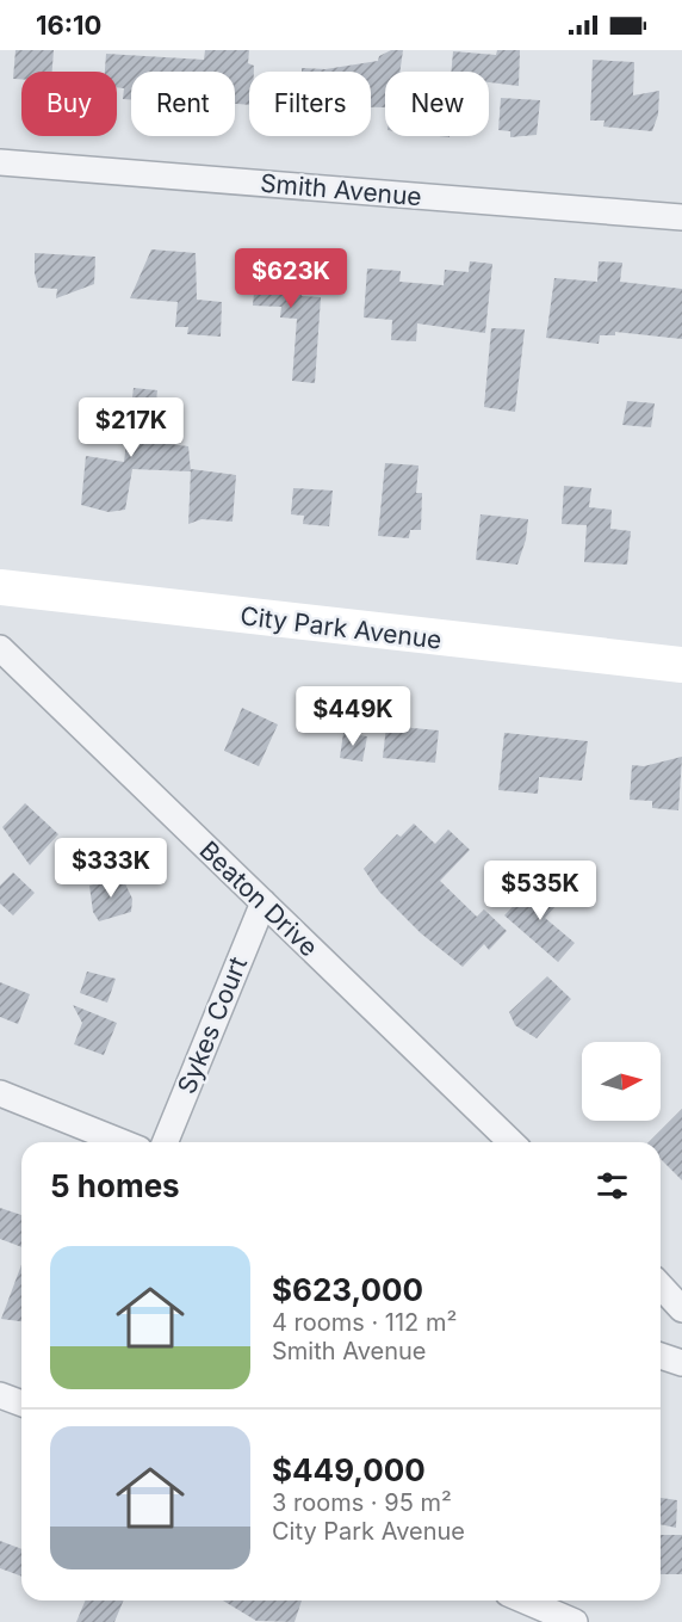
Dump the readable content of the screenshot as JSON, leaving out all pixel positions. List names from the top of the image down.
{
  "streets": {
    "street": [
      "Smith Avenue",
      "City Park Avenue",
      "Beaton Drive",
      "Sykes Court"
    ]
  },
  "crossings": [
    ["Beaton Drive", "Sykes Court"]
  ],
  "north": "right",
  "page": {
    "status": "16:10",
    "chip": [
      "Buy",
      "Rent",
      "Filters",
      "New"
    ],
    "price": [
      "$623K",
      "$217K",
      "$449K",
      "$333K",
      "$535K"
    ],
    "heading": "5 homes",
    "list": [
      {
        "name": "$623,000",
        "note": "4 rooms · 112 m² · Smith Avenue"
      },
      {
        "name": "$449,000",
        "note": "3 rooms · 95 m² · City Park Avenue"
      }
    ]
  }
}
